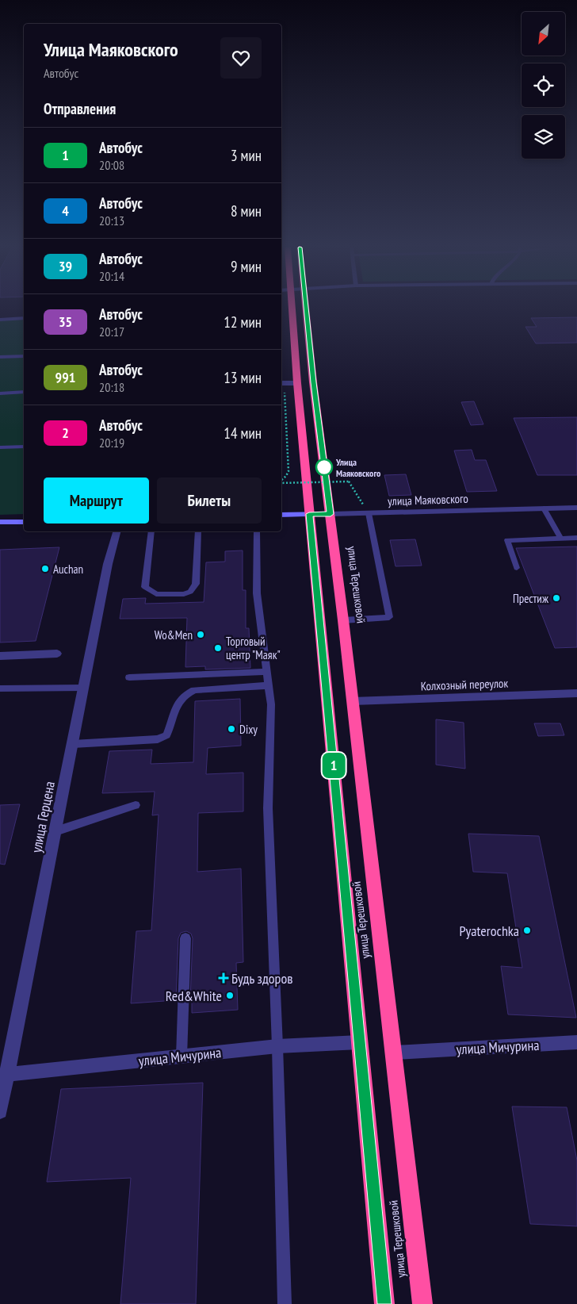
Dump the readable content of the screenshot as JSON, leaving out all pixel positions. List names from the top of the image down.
{
  "streets": {
    "highway": ["улица Терешковой"],
    "street": [
      "улица Маяковского",
      "Колхозный переулок",
      "улица Герцена",
      "улица Мичурина"
    ]
  },
  "crossings": [
    ["улица Маяковского", "улица Терешковой"],
    ["улица Терешковой", "Колхозный переулок"],
    ["улица Терешковой", "улица Мичурина"],
    ["улица Герцена", "улица Мичурина"]
  ],
  "places": {
    "other": [
      "Улица Маяковского",
      "Auchan",
      "Престиж",
      "Wo&Men",
      "Торговый центр \"Маяк\"",
      "Dixy",
      "Pyaterochka",
      "Red&White"
    ],
    "health": ["Будь здоров"]
  },
  "lines": ["bus line 1"],
  "north": "bottom left",
  "page": {
    "on_map": "1",
    "heading": [
      ["Улица Маяковского", "Автобус"],
      "Отправления"
    ],
    "list": [
      {
        "mark": "1",
        "name": "Автобус",
        "note": "20:08",
        "value": "3 мин"
      },
      {
        "mark": "4",
        "name": "Автобус",
        "note": "20:13",
        "value": "8 мин"
      },
      {
        "mark": "39",
        "name": "Автобус",
        "note": "20:14",
        "value": "9 мин"
      },
      {
        "mark": "35",
        "name": "Автобус",
        "note": "20:17",
        "value": "12 мин"
      },
      {
        "mark": "991",
        "name": "Автобус",
        "note": "20:18",
        "value": "13 мин"
      },
      {
        "mark": "2",
        "name": "Автобус",
        "note": "20:19",
        "value": "14 мин"
      }
    ],
    "buttons": ["Маршрут", "Билеты"]
  }
}
